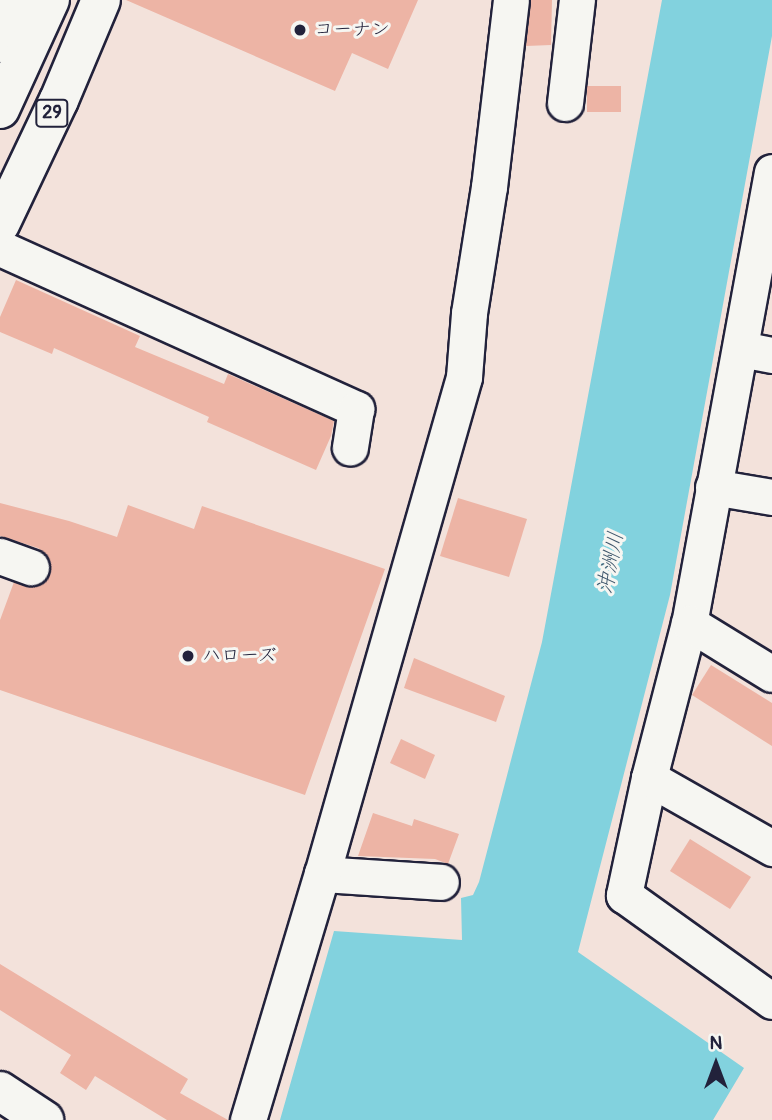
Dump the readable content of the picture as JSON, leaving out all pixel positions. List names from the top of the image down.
{
  "streets": {
    "main road": ["29"]
  },
  "water": ["沖洲川"],
  "places": ["コーナン", "ハローズ"],
  "north": "top"
}
